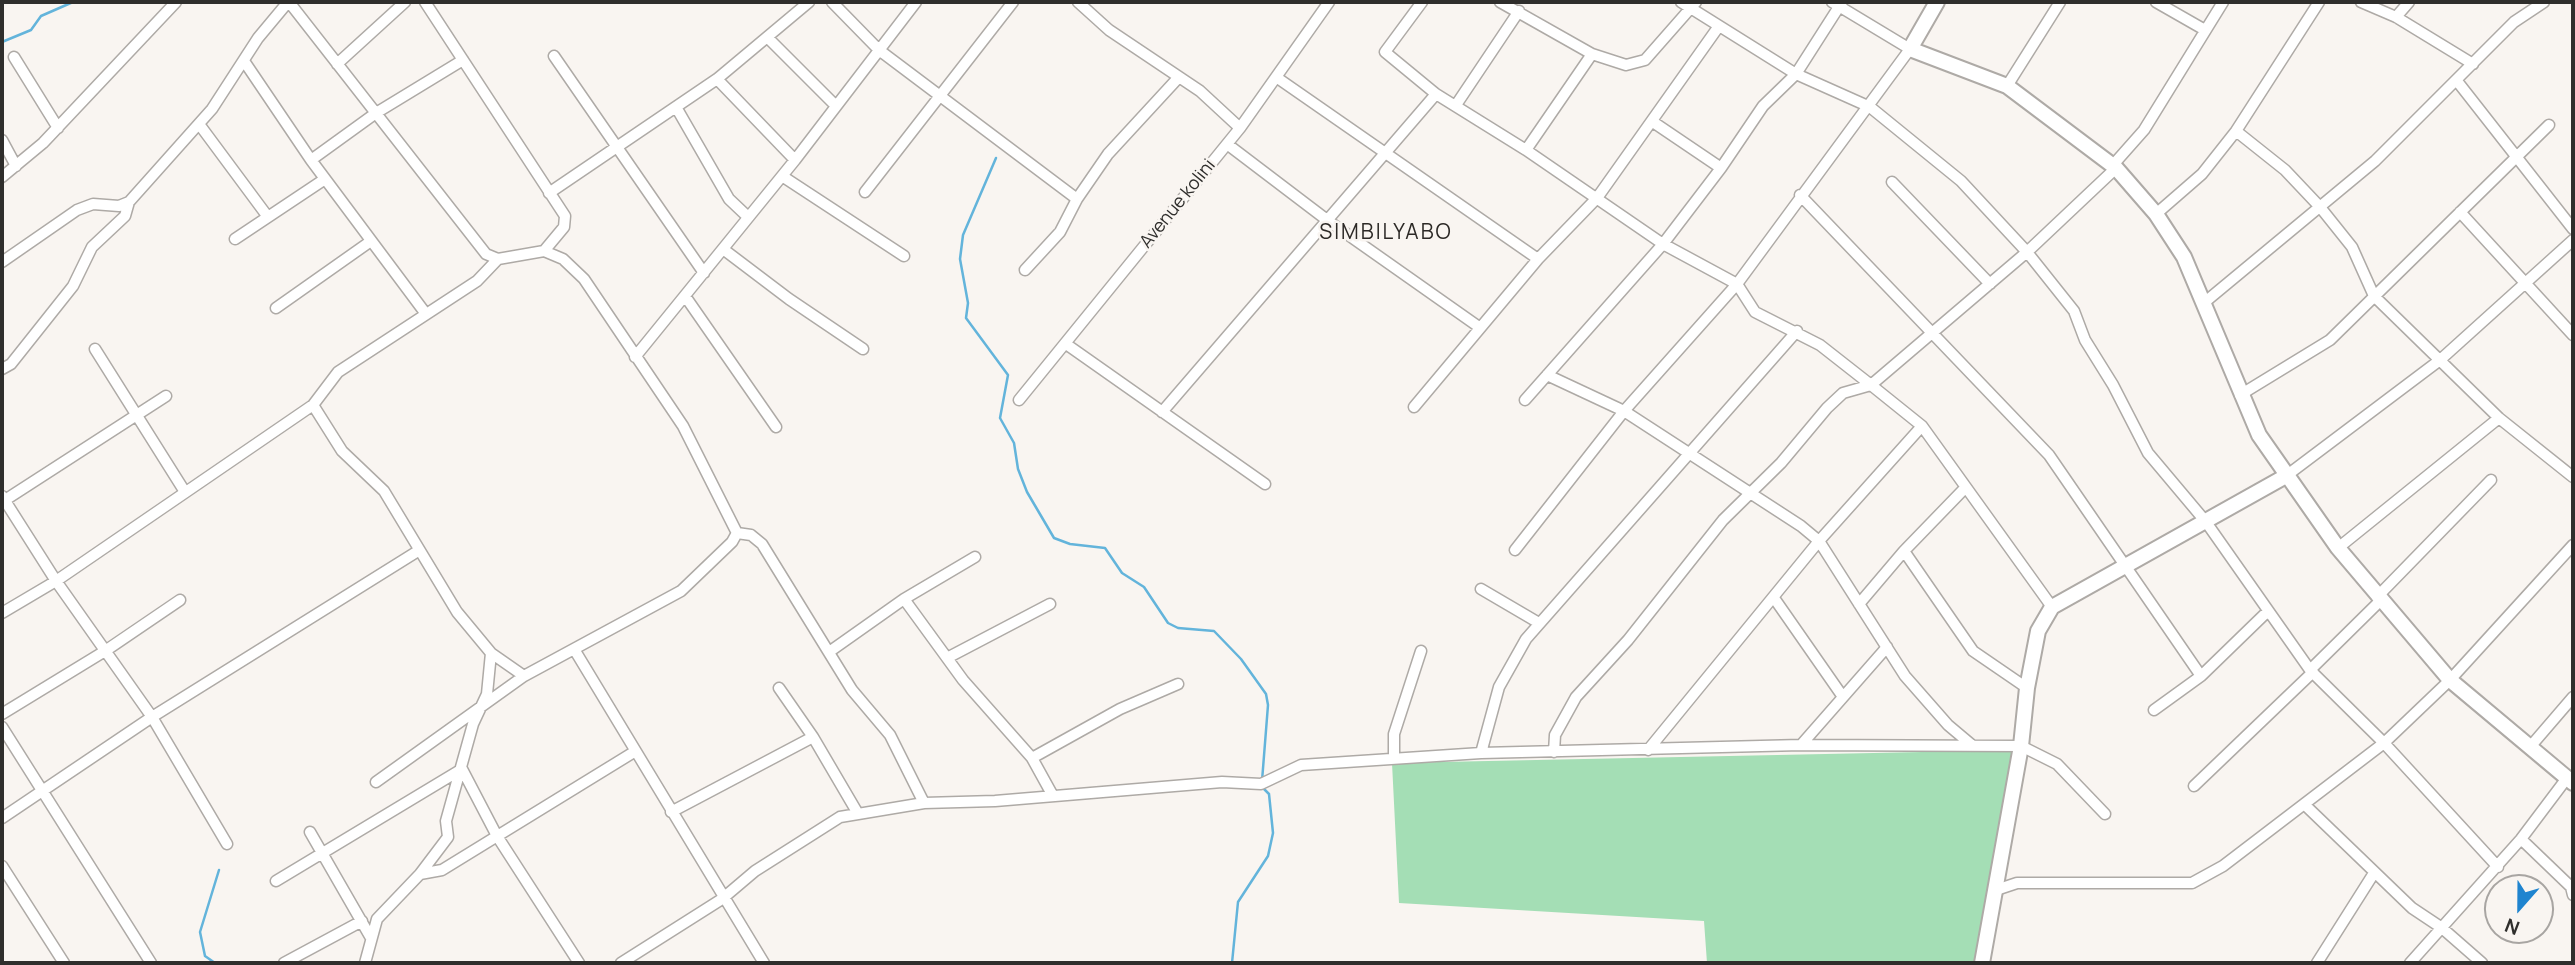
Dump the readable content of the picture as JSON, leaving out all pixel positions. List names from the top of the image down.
{
  "streets": {
    "street": ["Avenue kolini"]
  },
  "districts": ["SIMBILYABO"],
  "north": "bottom"
}
